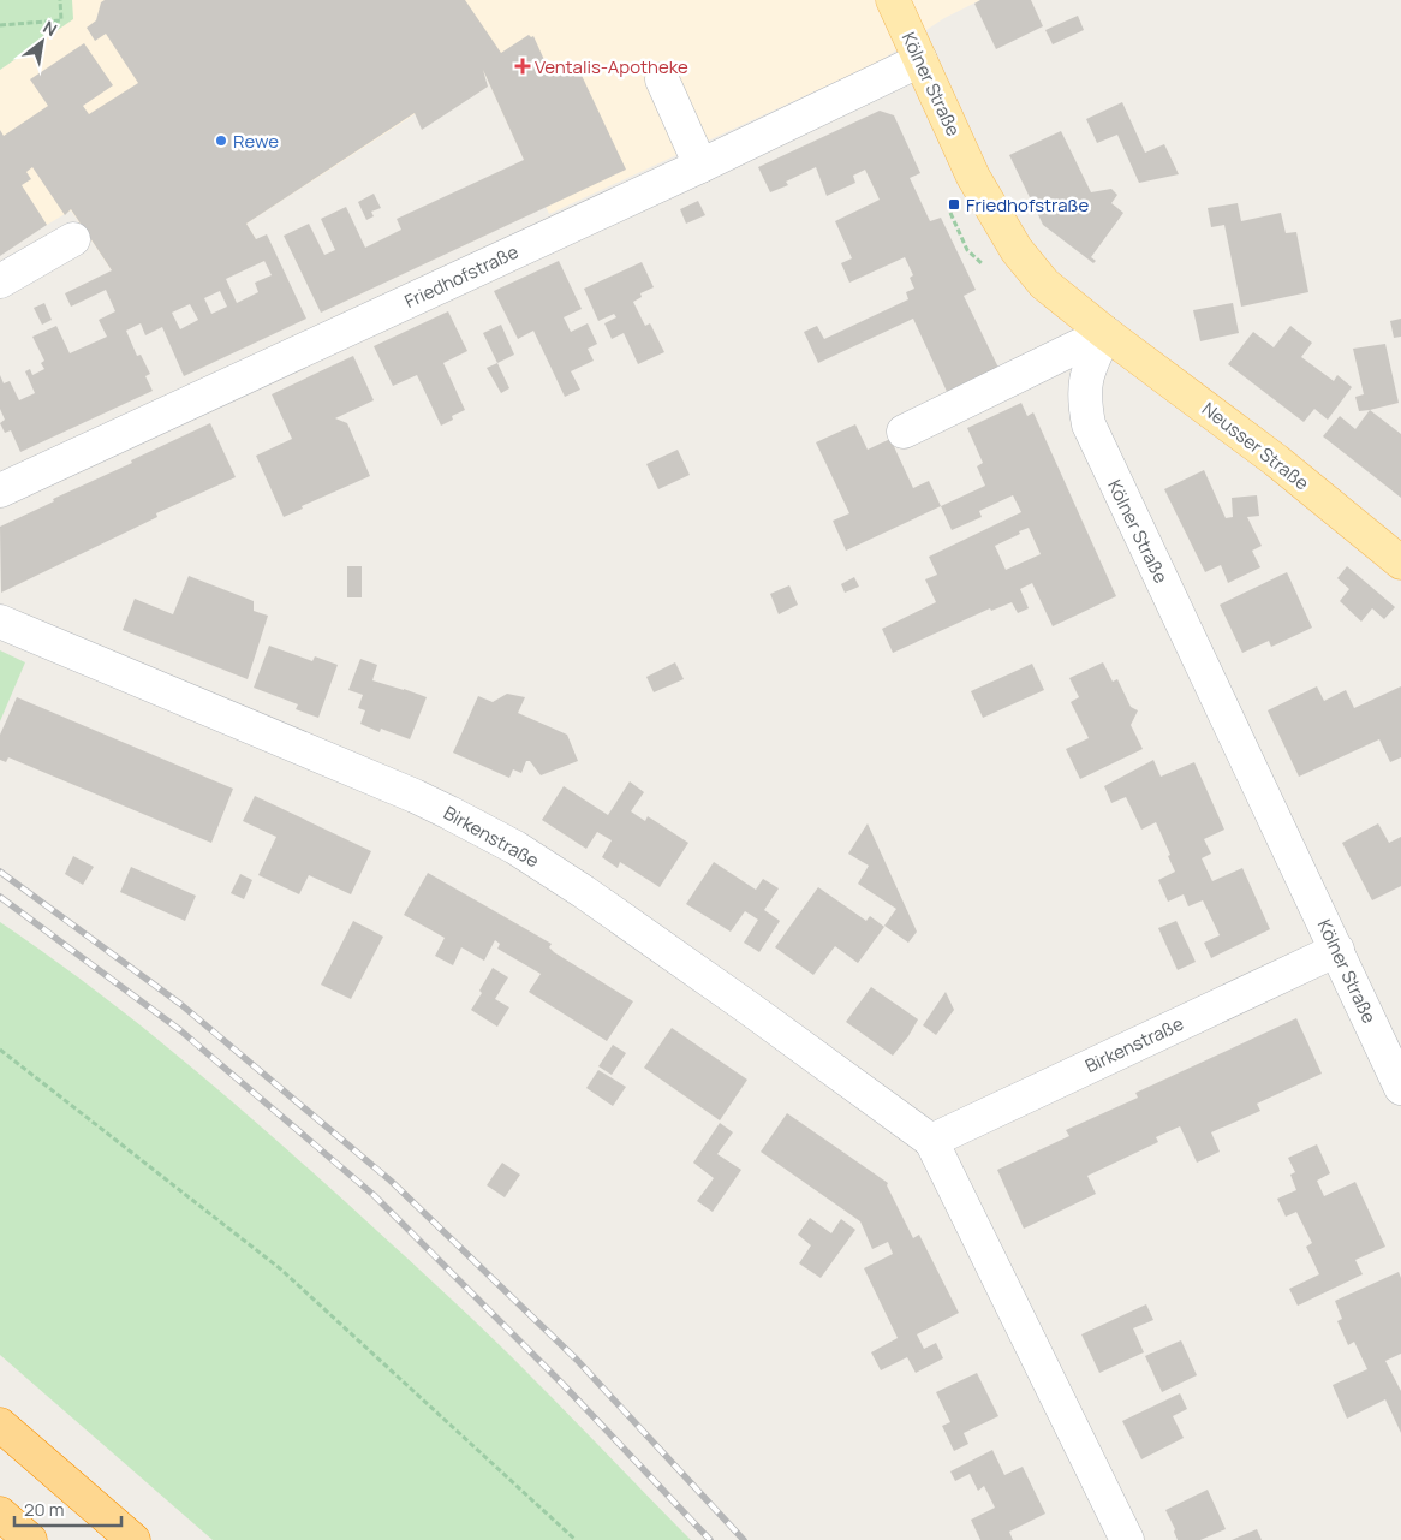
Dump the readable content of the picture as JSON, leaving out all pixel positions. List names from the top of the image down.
{
  "streets": {
    "main road": ["Kölner Straße", "Neusser Straße"],
    "street": ["Friedhofstraße", "Birkenstraße"]
  },
  "crossings": [
    ["Kölner Straße", "Friedhofstraße"],
    ["Kölner Straße", "Neusser Straße"],
    ["Kölner Straße", "Birkenstraße"]
  ],
  "places": {
    "health": ["Ventalis-Apotheke"],
    "other": ["Rewe"],
    "transit": ["Friedhofstraße"]
  },
  "scale_bar": "20 m",
  "north": "top right"
}
